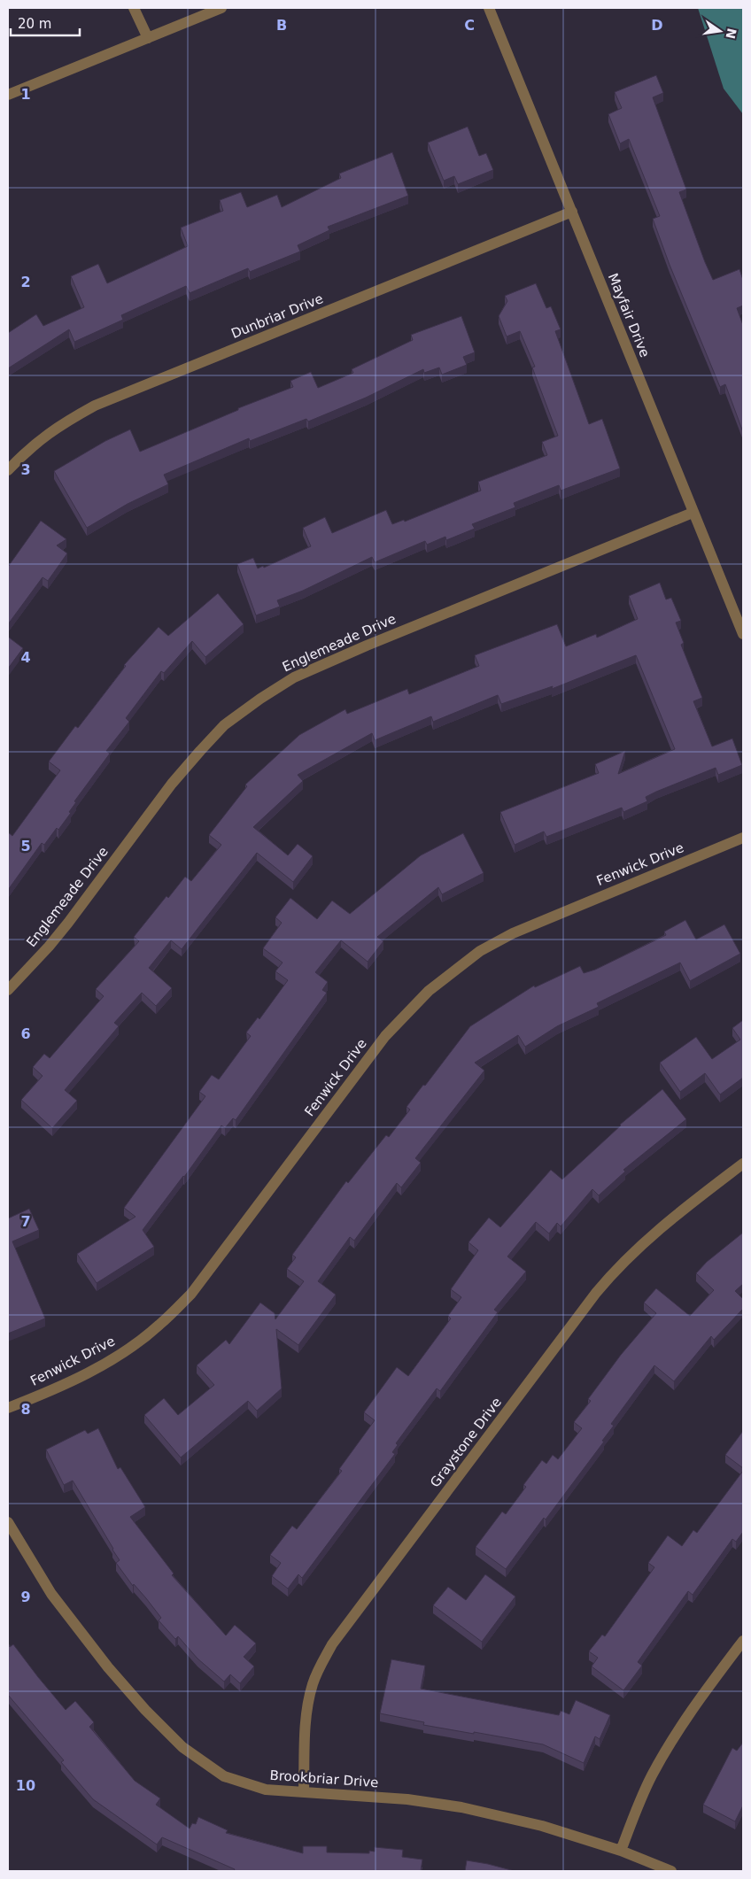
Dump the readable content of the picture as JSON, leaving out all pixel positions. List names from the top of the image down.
{
  "streets": {
    "street": [
      "Mayfair Drive",
      "Dunbriar Drive",
      "Englemeade Drive",
      "Fenwick Drive",
      "Graystone Drive",
      "Brookbriar Drive"
    ]
  },
  "crossings": [
    ["Mayfair Drive", "Dunbriar Drive"],
    ["Mayfair Drive", "Englemeade Drive"],
    ["Graystone Drive", "Brookbriar Drive"]
  ],
  "scale_bar": "20 m",
  "north": "right",
  "grid": {
    "columns": ["B", "C", "D"],
    "rows": [
      "1",
      "2",
      "3",
      "4",
      "5",
      "6",
      "7",
      "8",
      "9",
      "10"
    ]
  }
}
